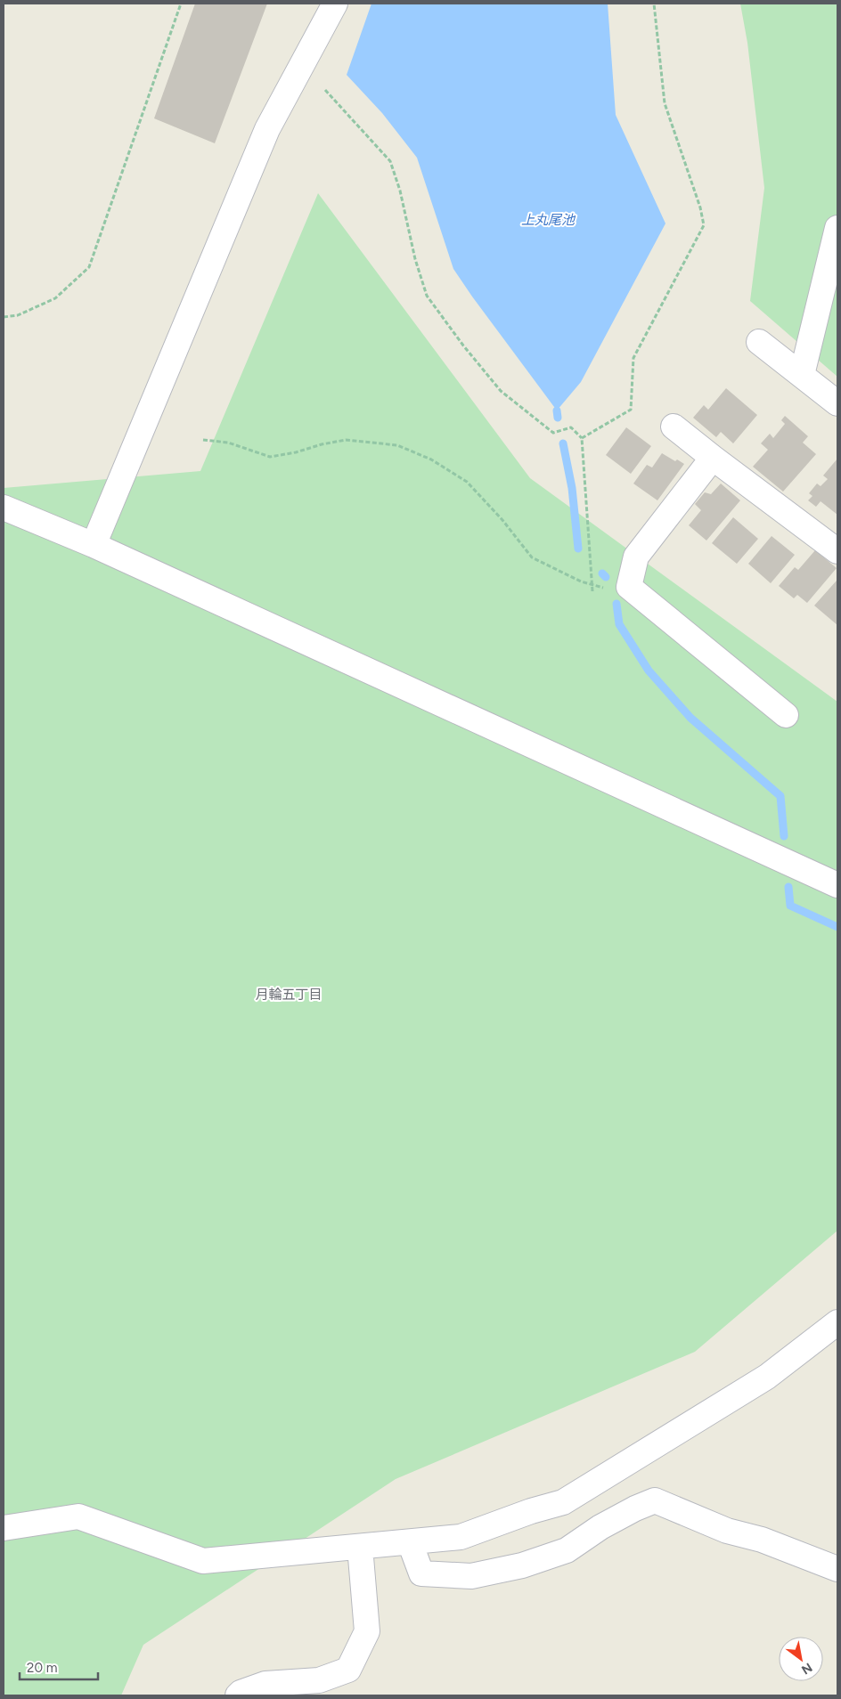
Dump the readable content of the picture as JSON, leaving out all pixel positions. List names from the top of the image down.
{
  "districts": ["月輪五丁目"],
  "water": ["上丸尾池"],
  "scale_bar": "20 m",
  "north": "bottom right"
}
